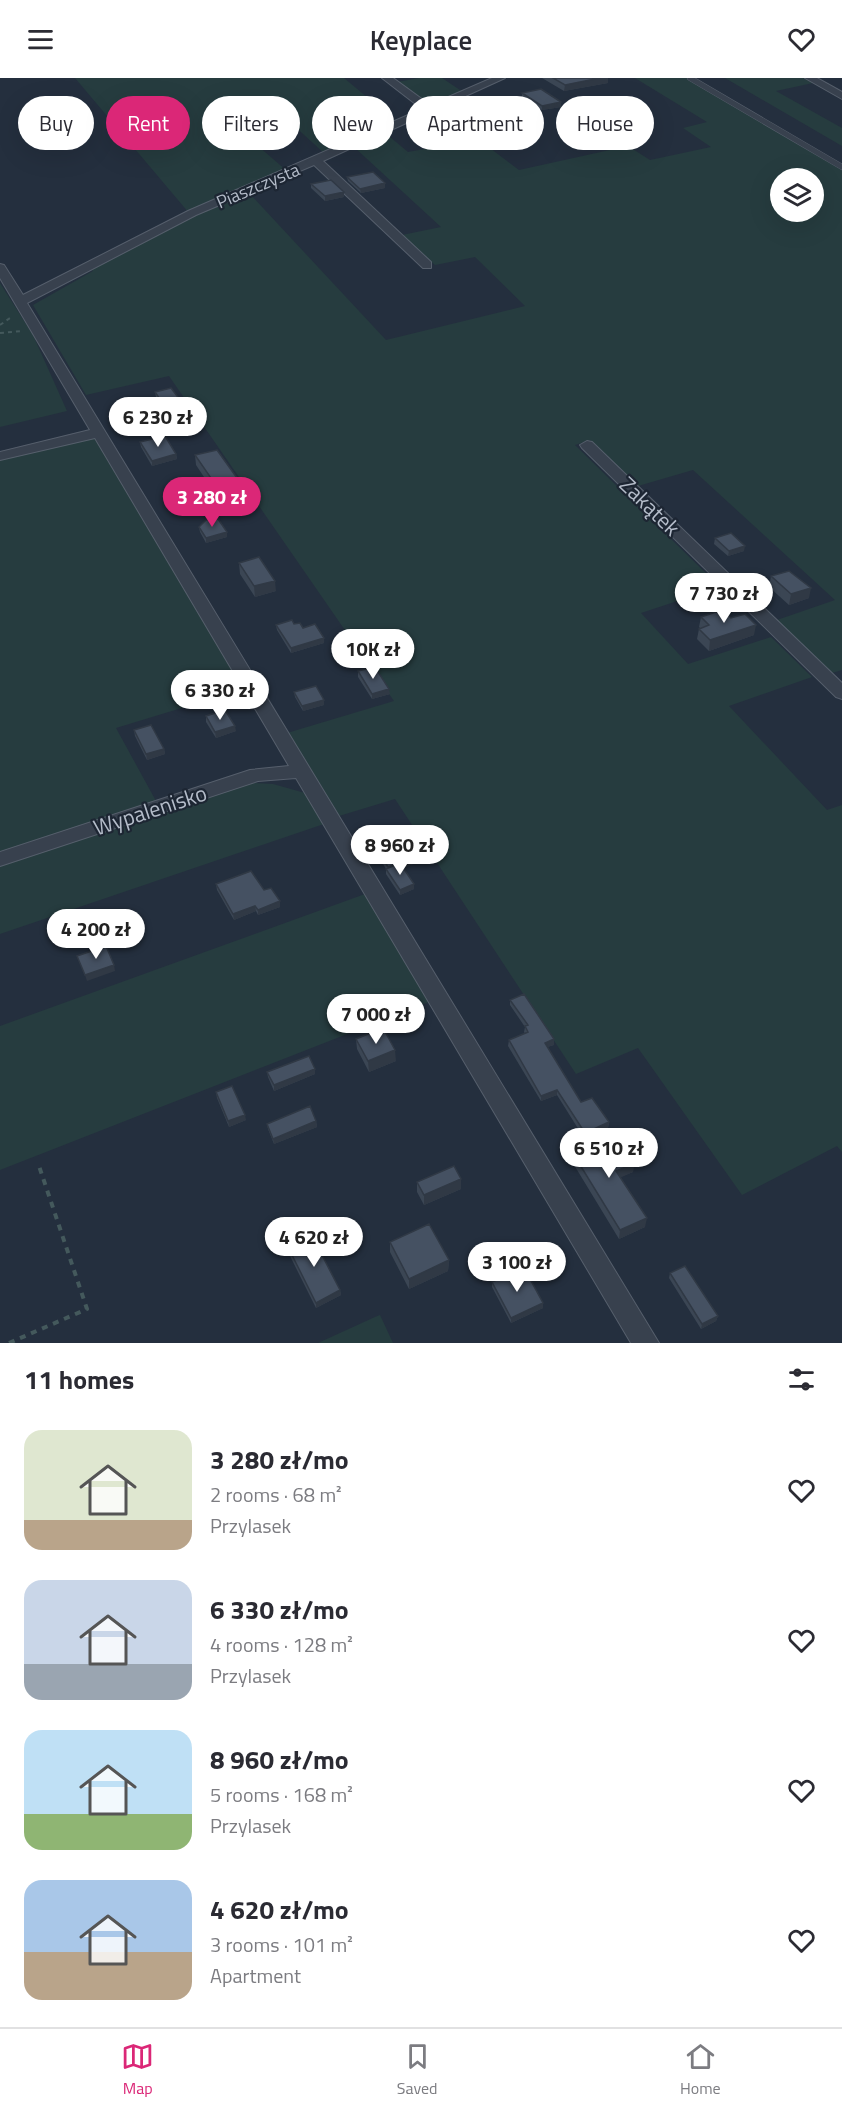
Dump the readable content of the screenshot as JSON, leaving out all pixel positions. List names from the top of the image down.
{
  "streets": {
    "street": ["Piaszczysta", "Zakątek", "Wypalenisko"]
  },
  "page": {
    "header": "Keyplace",
    "chip": [
      "Buy",
      "Rent",
      "Filters",
      "New",
      "Apartment",
      "House"
    ],
    "price": [
      "6 230 zł",
      "3 280 zł",
      "7 730 zł",
      "10K zł",
      "6 330 zł",
      "8 960 zł",
      "4 200 zł",
      "7 000 zł",
      "6 510 zł",
      "4 620 zł",
      "3 100 zł"
    ],
    "heading": "11 homes",
    "list": [
      {
        "name": "3 280 zł/mo",
        "note": "2 rooms · 68 m² · Przylasek"
      },
      {
        "name": "6 330 zł/mo",
        "note": "4 rooms · 128 m² · Przylasek"
      },
      {
        "name": "8 960 zł/mo",
        "note": "5 rooms · 168 m² · Przylasek"
      },
      {
        "name": "4 620 zł/mo",
        "note": "3 rooms · 101 m² · Apartment"
      }
    ],
    "tabs": ["Map", "Saved", "Home"]
  }
}
